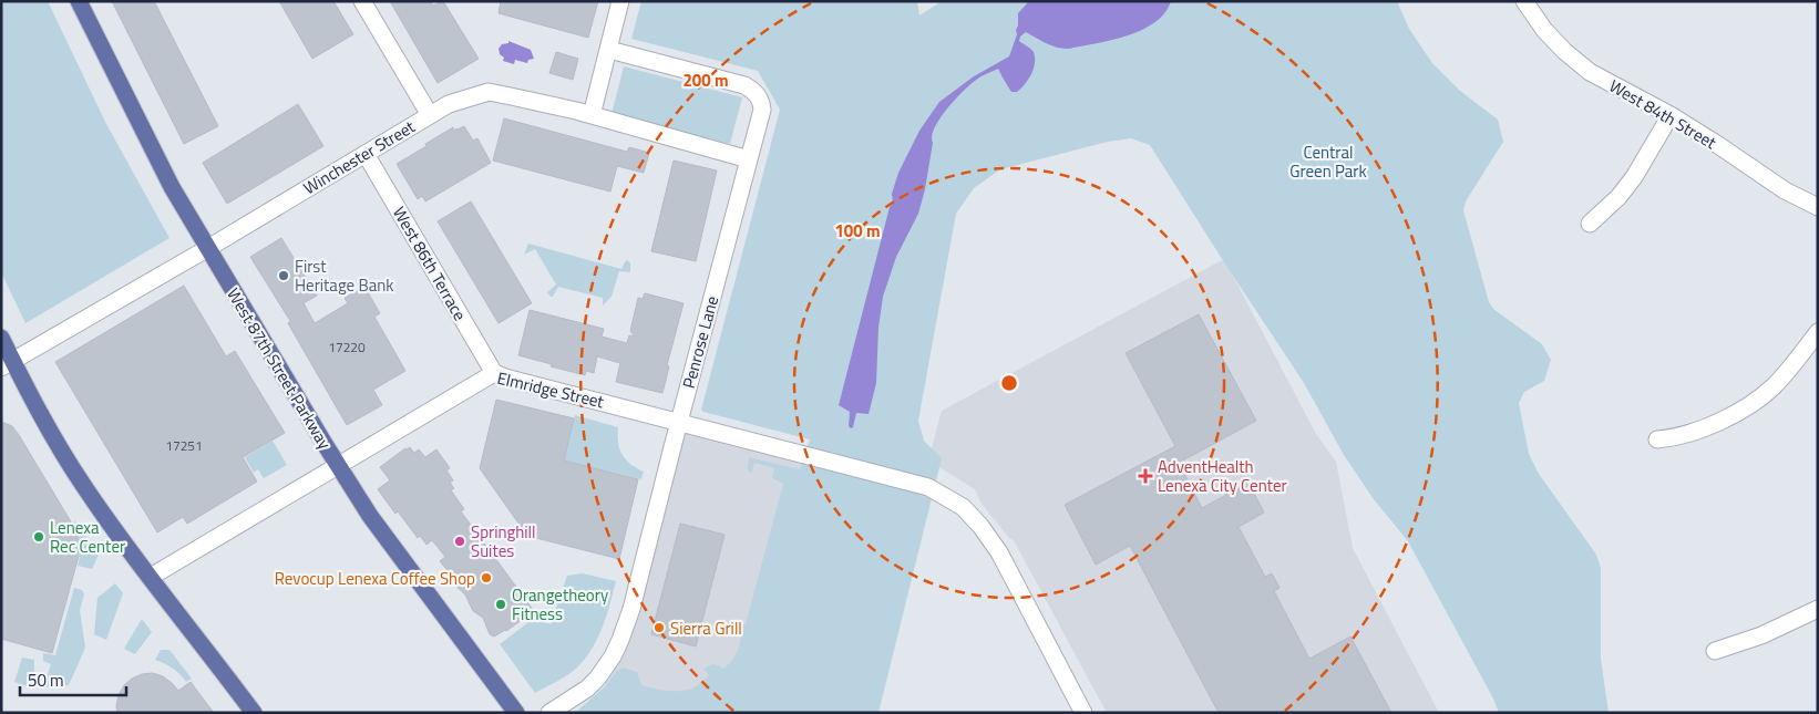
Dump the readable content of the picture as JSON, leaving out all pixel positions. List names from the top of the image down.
{
  "streets": {
    "main road": ["West 87th Street Parkway"],
    "street": [
      "West 84th Street",
      "Winchester Street",
      "West 86th Terrace",
      "Penrose Lane",
      "Elmridge Street"
    ]
  },
  "crossings": [
    ["Winchester Street", "West 86th Terrace"],
    ["Winchester Street", "Penrose Lane"],
    ["Winchester Street", "West 87th Street Parkway"],
    ["West 86th Terrace", "Elmridge Street"],
    ["Penrose Lane", "Elmridge Street"],
    ["West 87th Street Parkway", "Elmridge Street"]
  ],
  "parks": ["Central Green Park"],
  "places": {
    "other": [
      "First Heritage Bank",
      "Lenexa Rec Center",
      "Springhill Suites",
      "Revocup Lenexa Coffee Shop",
      "Orangetheory Fitness",
      "Sierra Grill"
    ],
    "health": ["AdventHealth Lenexa City Center"]
  },
  "house_numbers": ["17220", "17251"],
  "scale_bar": "50 m",
  "rings": ["200 m", "100 m"]
}
